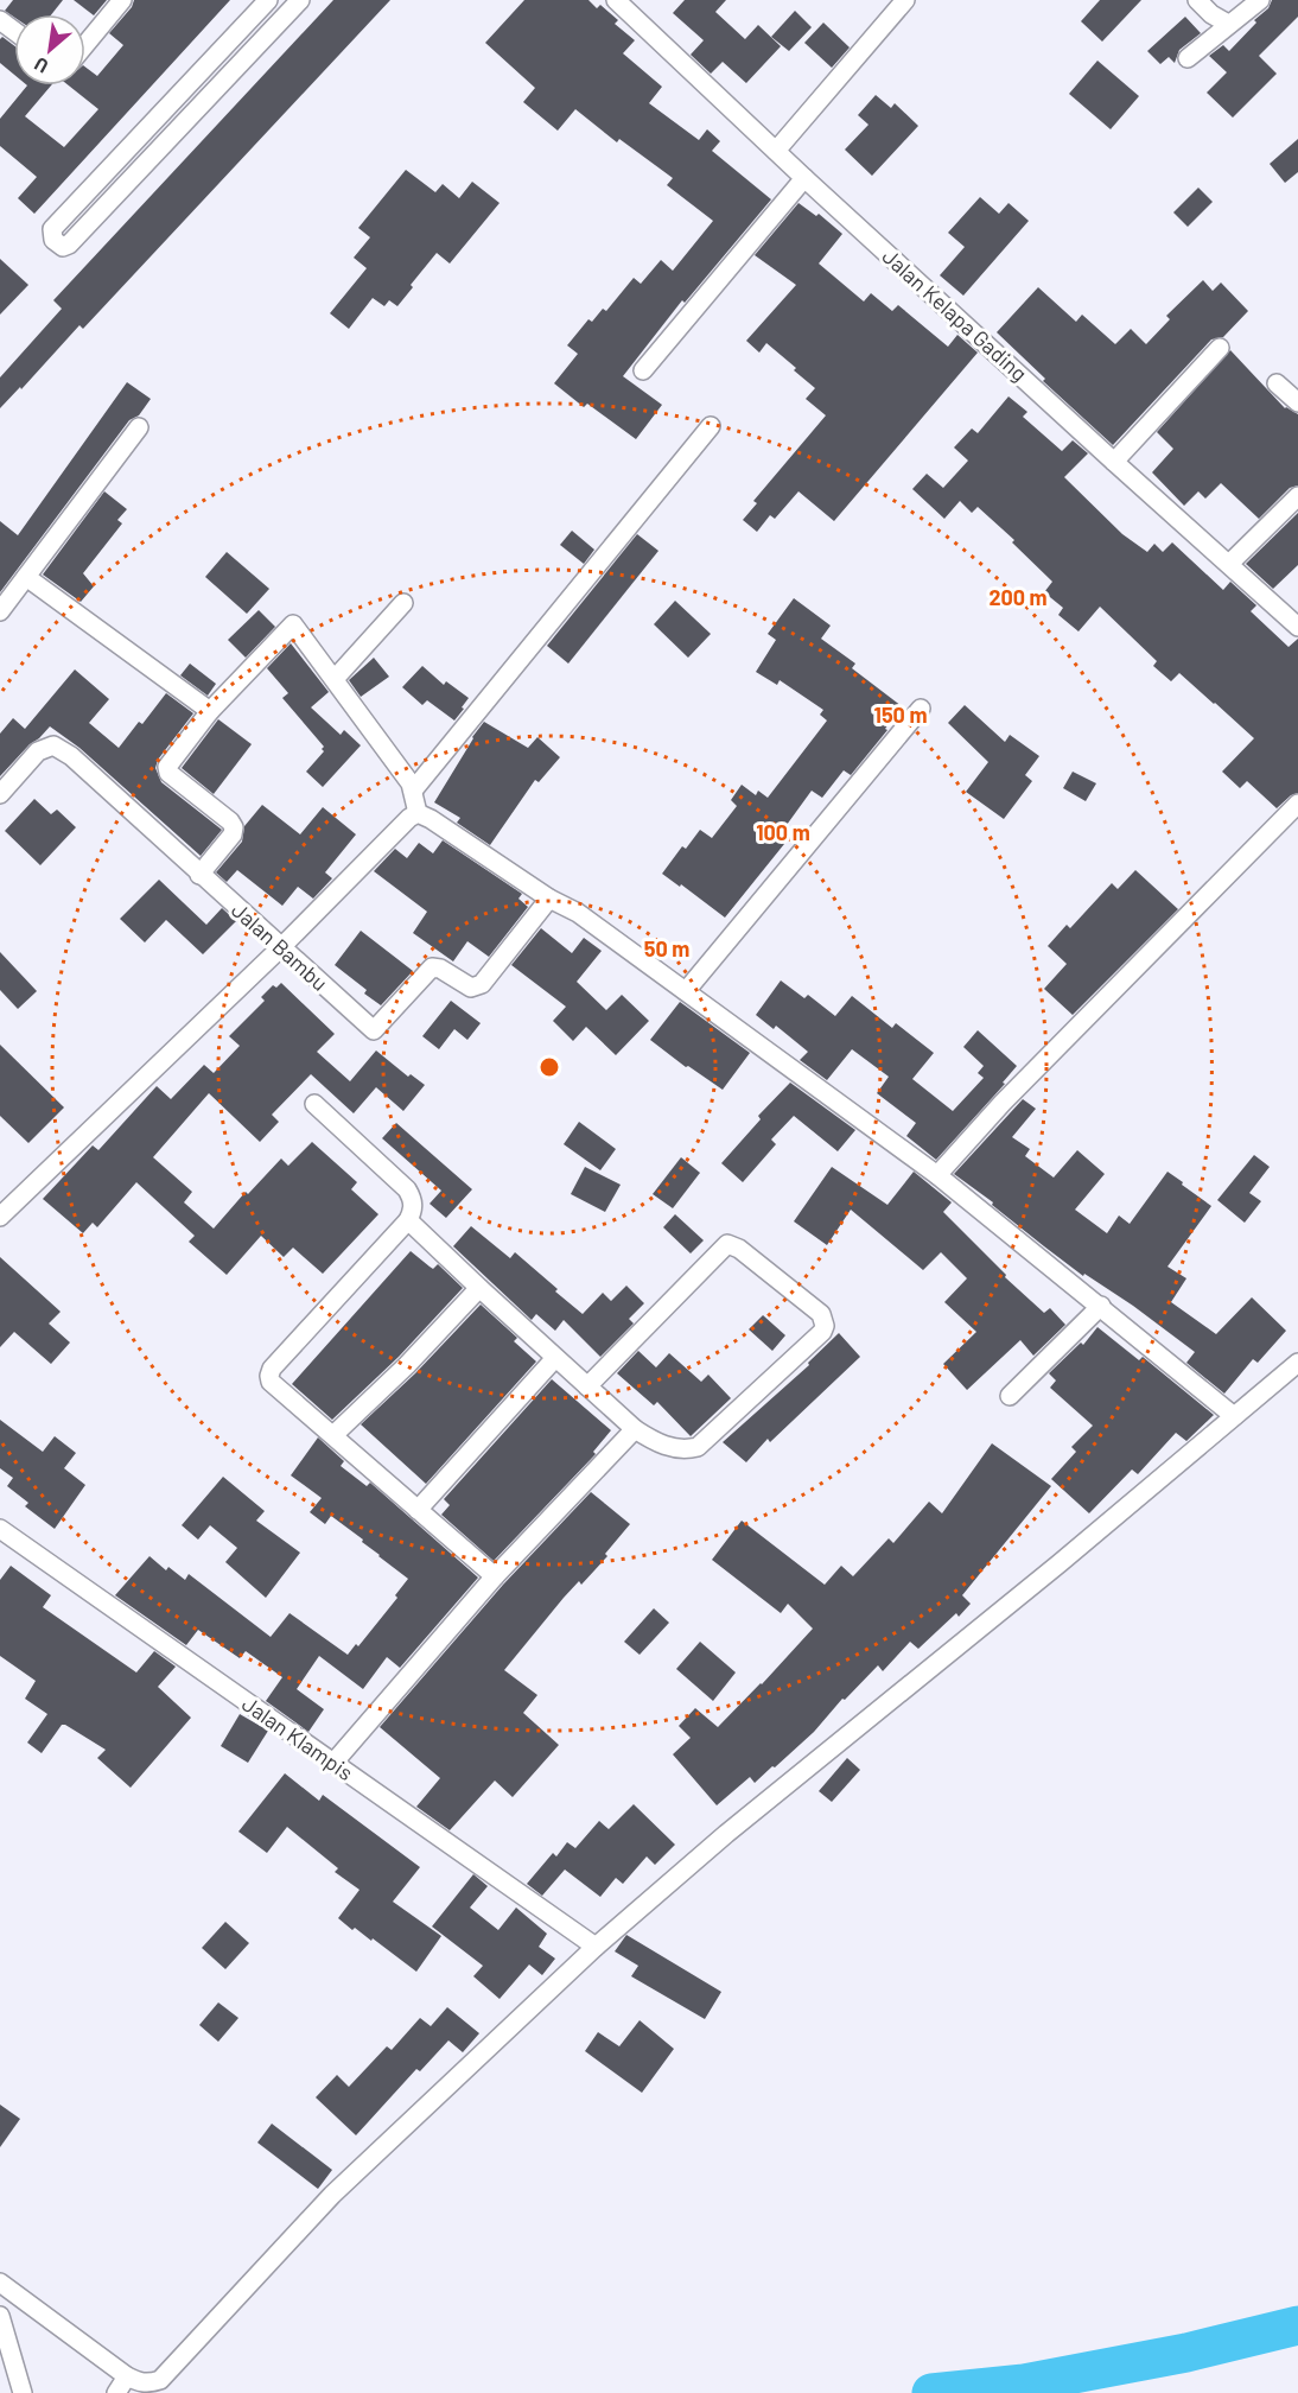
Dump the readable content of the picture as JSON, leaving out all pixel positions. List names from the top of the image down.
{
  "streets": {
    "street": ["Jalan Kelapa Gading", "Jalan Bambu", "Jalan Klampis"]
  },
  "north": "bottom left",
  "rings": [
    "200 m",
    "150 m",
    "100 m",
    "50 m"
  ]
}
